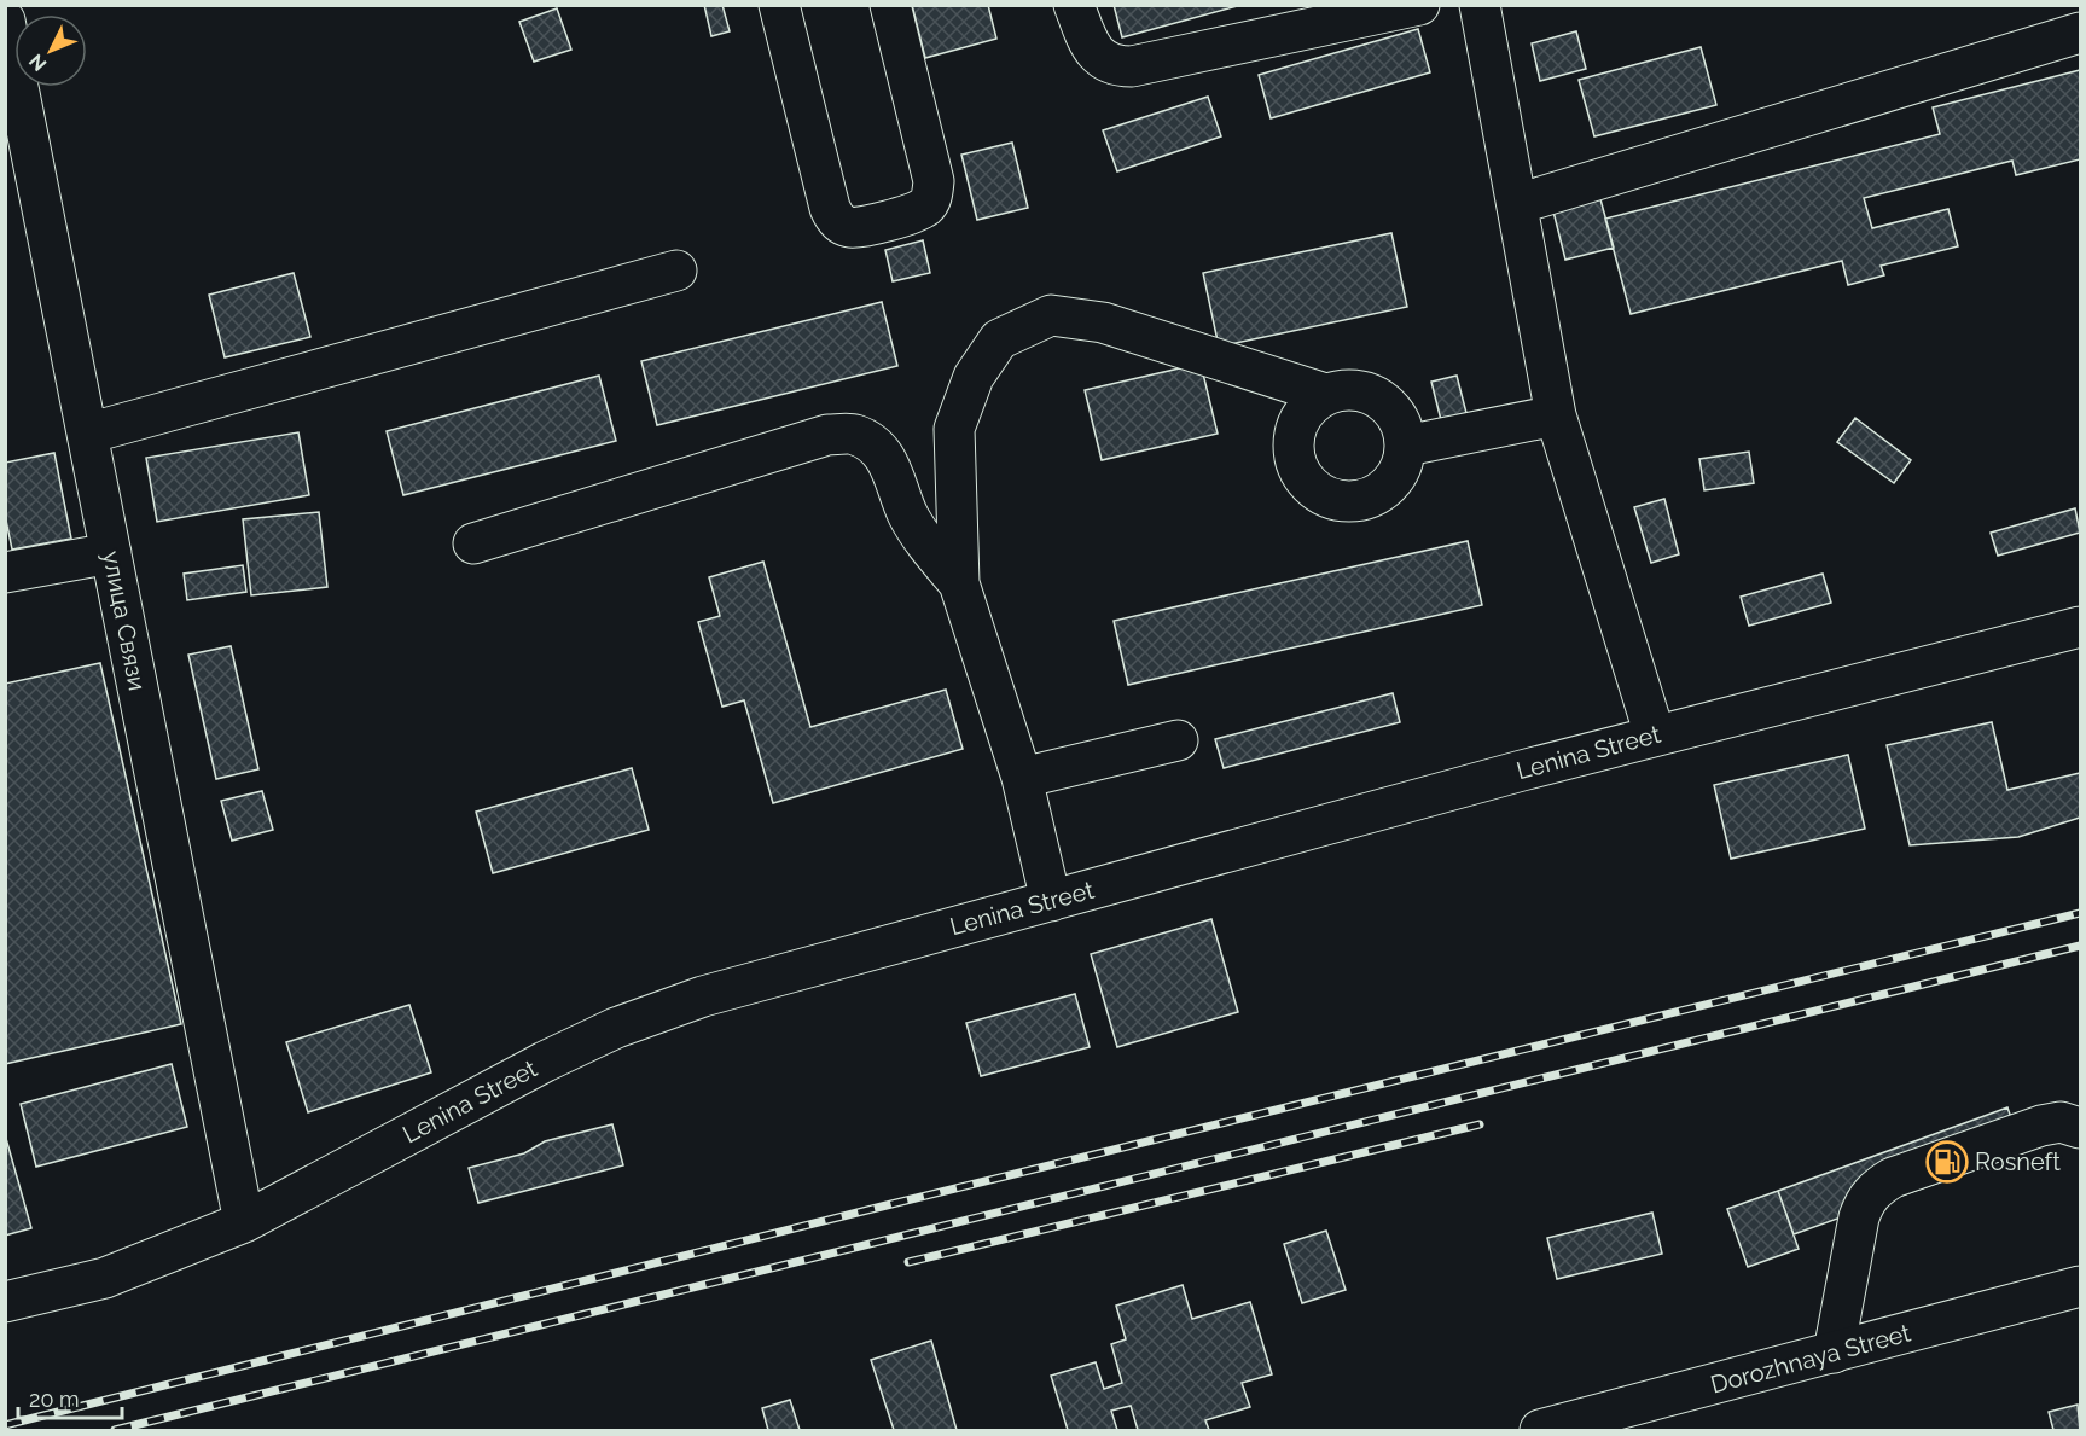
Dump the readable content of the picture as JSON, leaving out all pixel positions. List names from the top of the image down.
{
  "streets": {
    "street": ["улица Связи", "Lenina Street", "Dorozhnaya Street"]
  },
  "crossings": [
    ["улица Связи", "Lenina Street"]
  ],
  "places": {
    "fuel station": ["Rosneft"]
  },
  "scale_bar": "20 m",
  "north": "bottom left"
}
